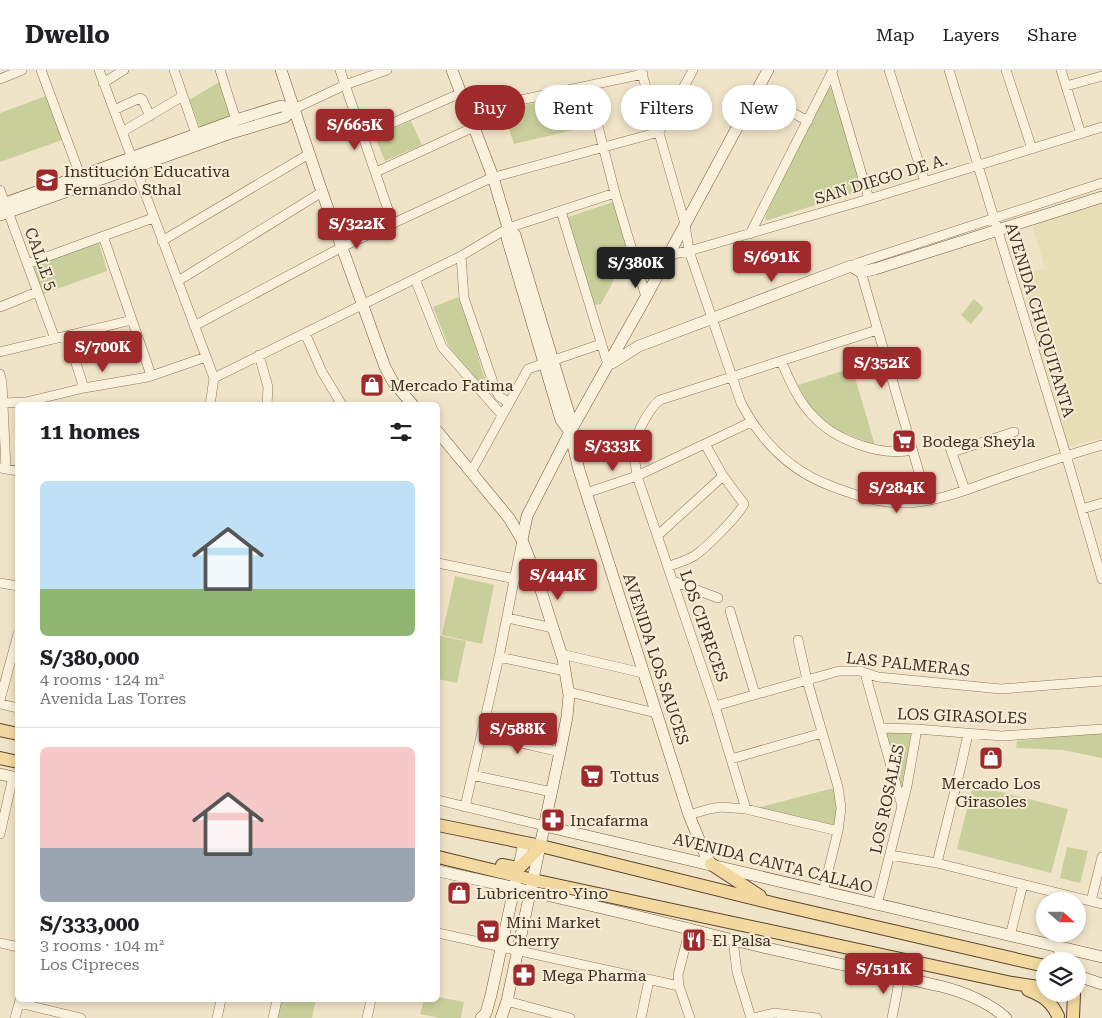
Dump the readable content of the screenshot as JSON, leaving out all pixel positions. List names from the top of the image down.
{
  "streets": {
    "street": [
      "SAN DIEGO DE A.",
      "CALLE 5",
      "AVENIDA CHUQUITANTA",
      "LOS CIPRECES",
      "AVENIDA LOS SAUCES",
      "LAS PALMERAS",
      "LOS GIRASOLES",
      "LOS ROSALES",
      "AVENIDA CANTA CALLAO"
    ]
  },
  "crossings": [
    ["SAN DIEGO DE A.", "AVENIDA CHUQUITANTA"],
    ["LOS CIPRECES", "LAS PALMERAS"],
    ["AVENIDA LOS SAUCES", "AVENIDA CANTA CALLAO"],
    ["LOS GIRASOLES", "LOS ROSALES"],
    ["LOS ROSALES", "AVENIDA CANTA CALLAO"]
  ],
  "places": {
    "school or university": ["Institución Educativa Fernando Sthal"],
    "shop": ["Mercado Fatima", "Mercado Los Girasoles", "Lubricentro Yino"],
    "supermarket": ["Bodega Sheyla", "Tottus", "Mini Market Cherry"],
    "pharmacy": ["Incafarma", "Mega Pharma"],
    "restaurant": ["El Palsa"]
  },
  "north": "right",
  "page": {
    "header": "Dwello",
    "nav": ["Map", "Layers", "Share"],
    "chip": [
      "Buy",
      "Rent",
      "Filters",
      "New"
    ],
    "price": [
      "S/665K",
      "S/322K",
      "S/691K",
      "S/380K",
      "S/700K",
      "S/352K",
      "S/333K",
      "S/284K",
      "S/444K",
      "S/588K",
      "S/511K"
    ],
    "heading": "11 homes",
    "list": [
      {
        "name": "S/380,000",
        "note": "4 rooms · 124 m² · Avenida Las Torres"
      },
      {
        "name": "S/333,000",
        "note": "3 rooms · 104 m² · Los Cipreces"
      }
    ]
  }
}
